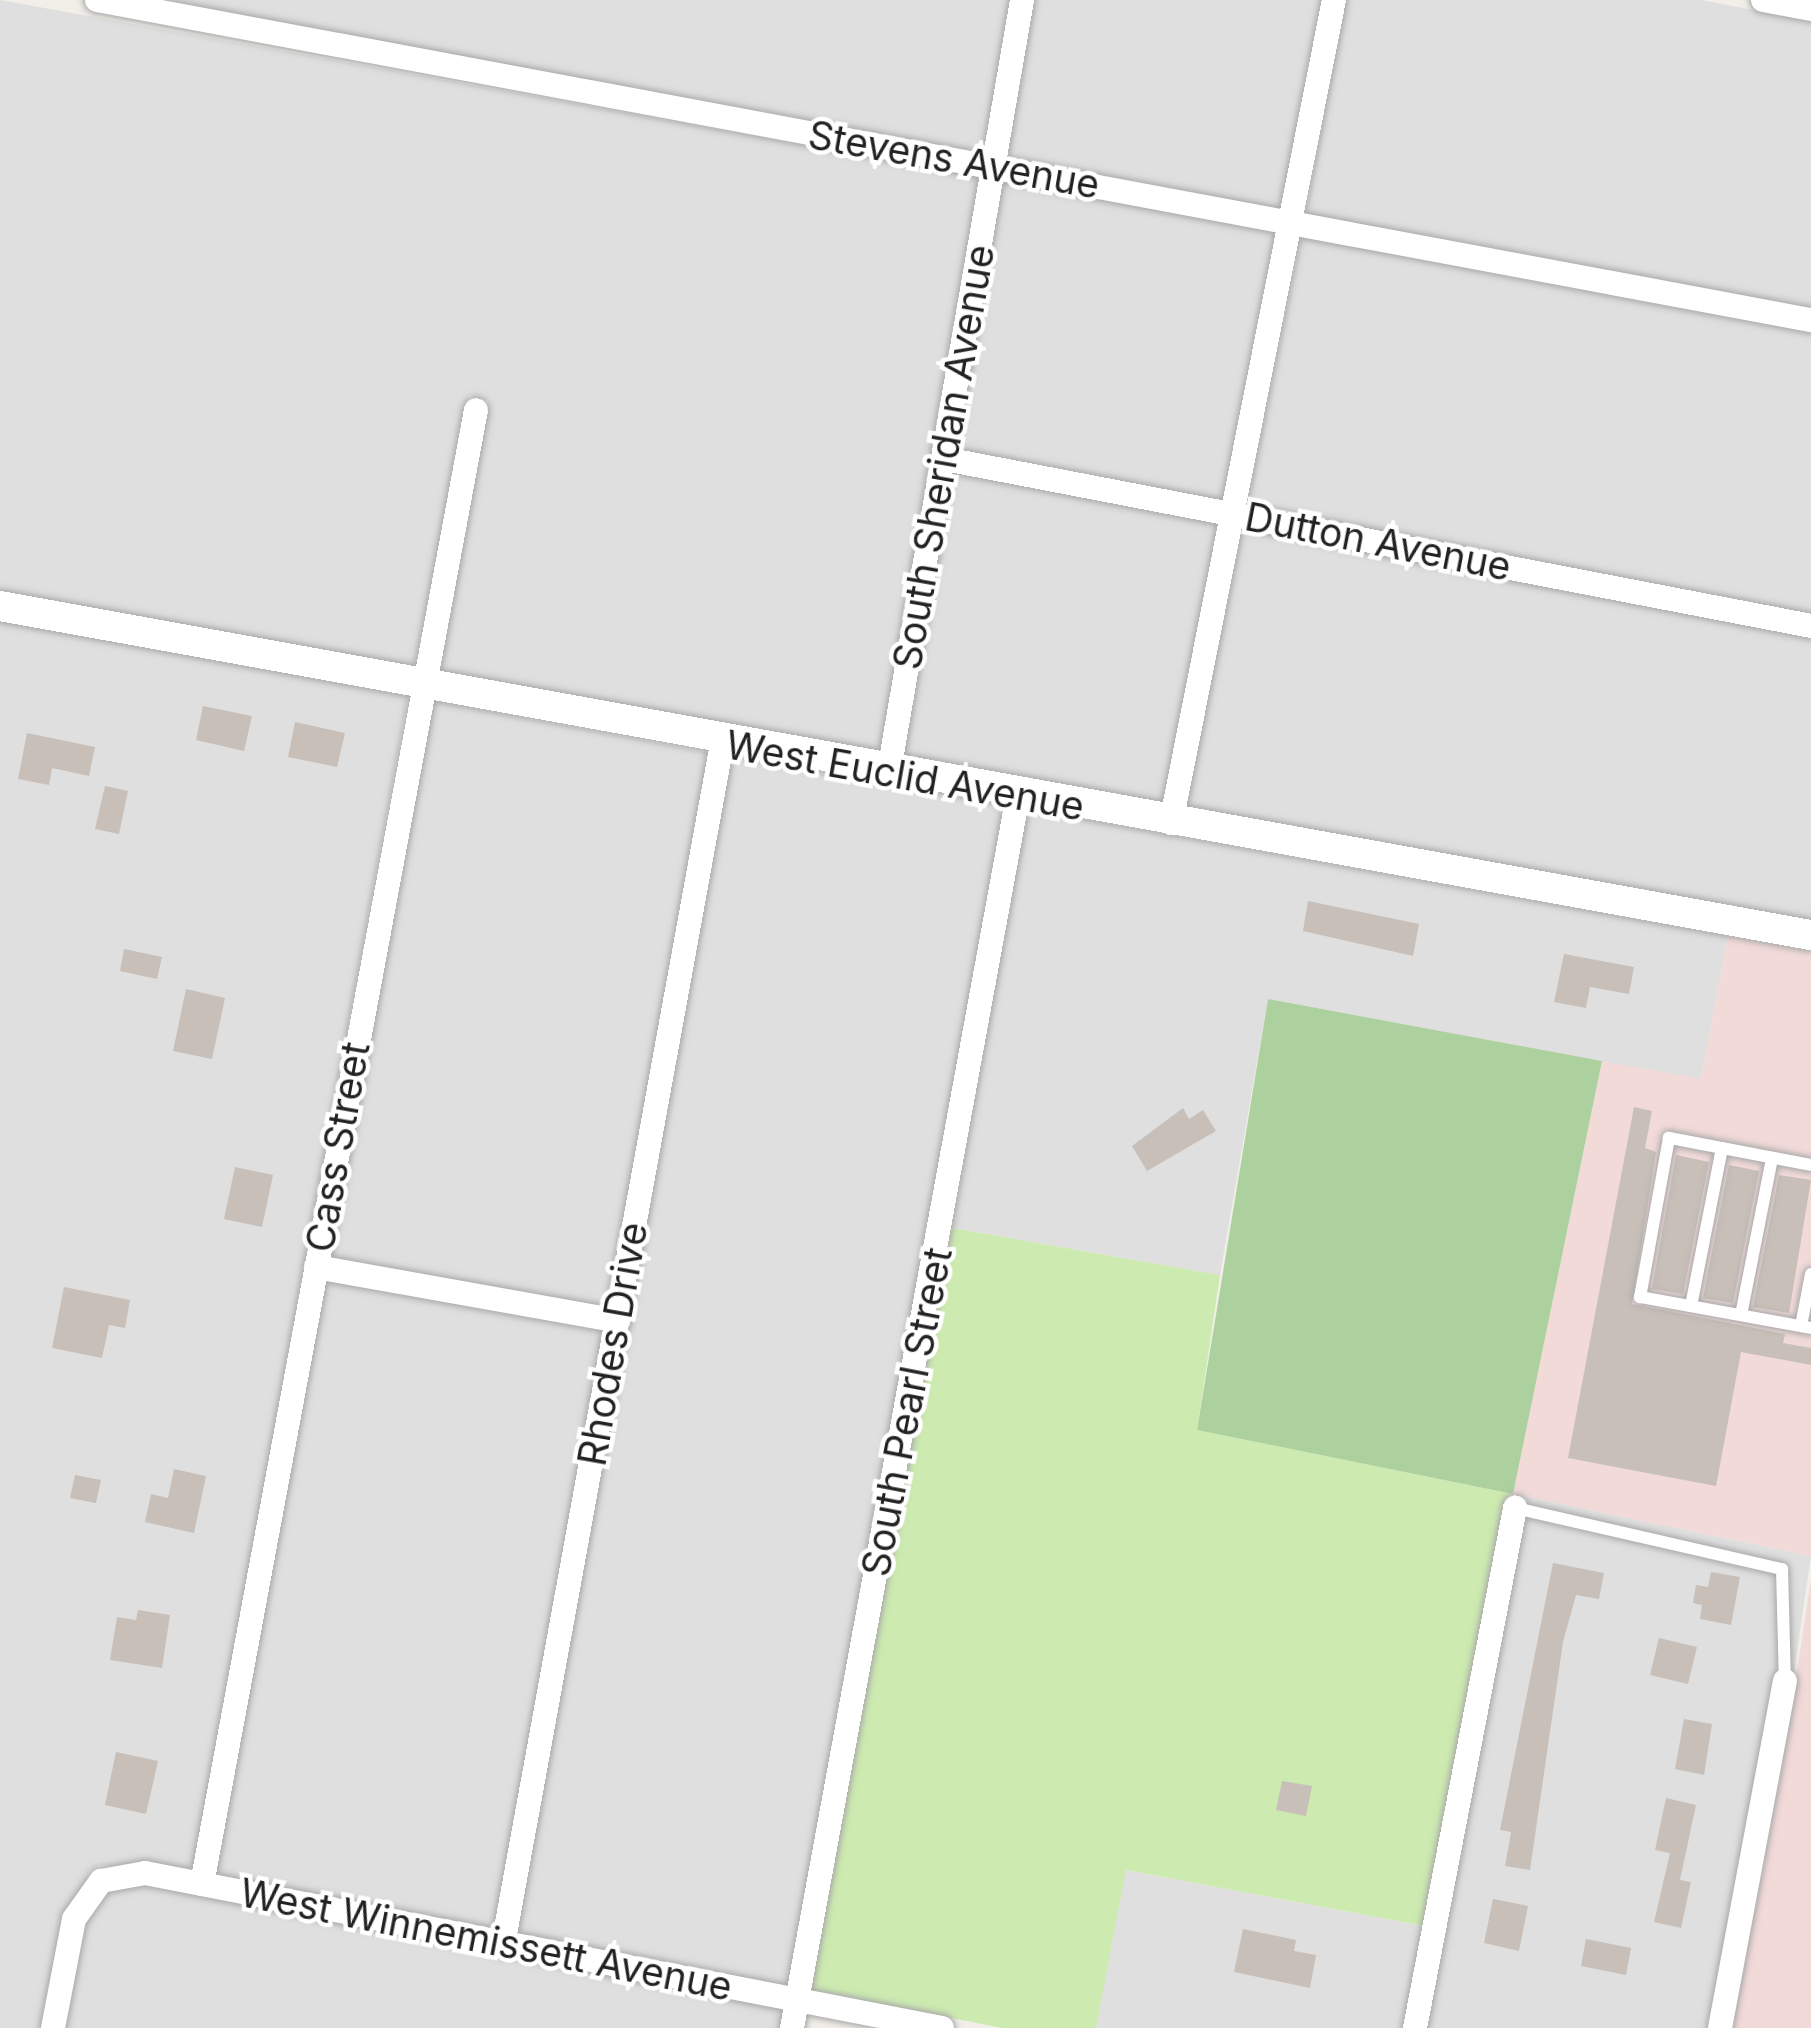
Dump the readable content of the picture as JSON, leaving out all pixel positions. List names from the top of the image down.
{
  "streets": {
    "street": [
      "Stevens Avenue",
      "South Sheridan Avenue",
      "Dutton Avenue",
      "West Euclid Avenue",
      "Cass Street",
      "Rhodes Drive",
      "South Pearl Street",
      "West Winnemissett Avenue"
    ]
  },
  "crossings": [
    ["Stevens Avenue", "South Sheridan Avenue"],
    ["South Sheridan Avenue", "Dutton Avenue"],
    ["South Sheridan Avenue", "West Euclid Avenue"],
    ["West Euclid Avenue", "Cass Street"],
    ["West Euclid Avenue", "Rhodes Drive"],
    ["West Euclid Avenue", "South Pearl Street"],
    ["Cass Street", "West Winnemissett Avenue"],
    ["Rhodes Drive", "West Winnemissett Avenue"],
    ["South Pearl Street", "West Winnemissett Avenue"]
  ]
}
